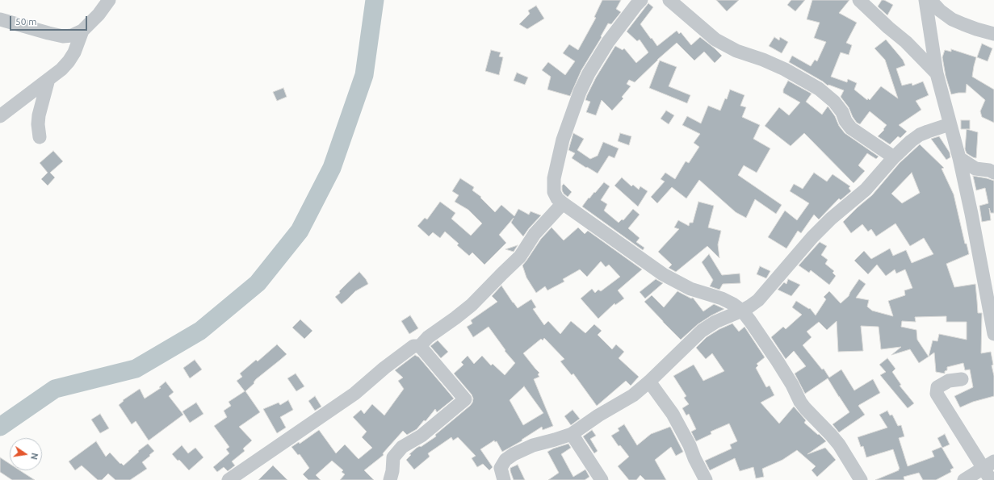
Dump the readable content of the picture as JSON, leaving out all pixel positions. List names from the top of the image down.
{
  "scale_bar": "50 m",
  "north": "right"
}
